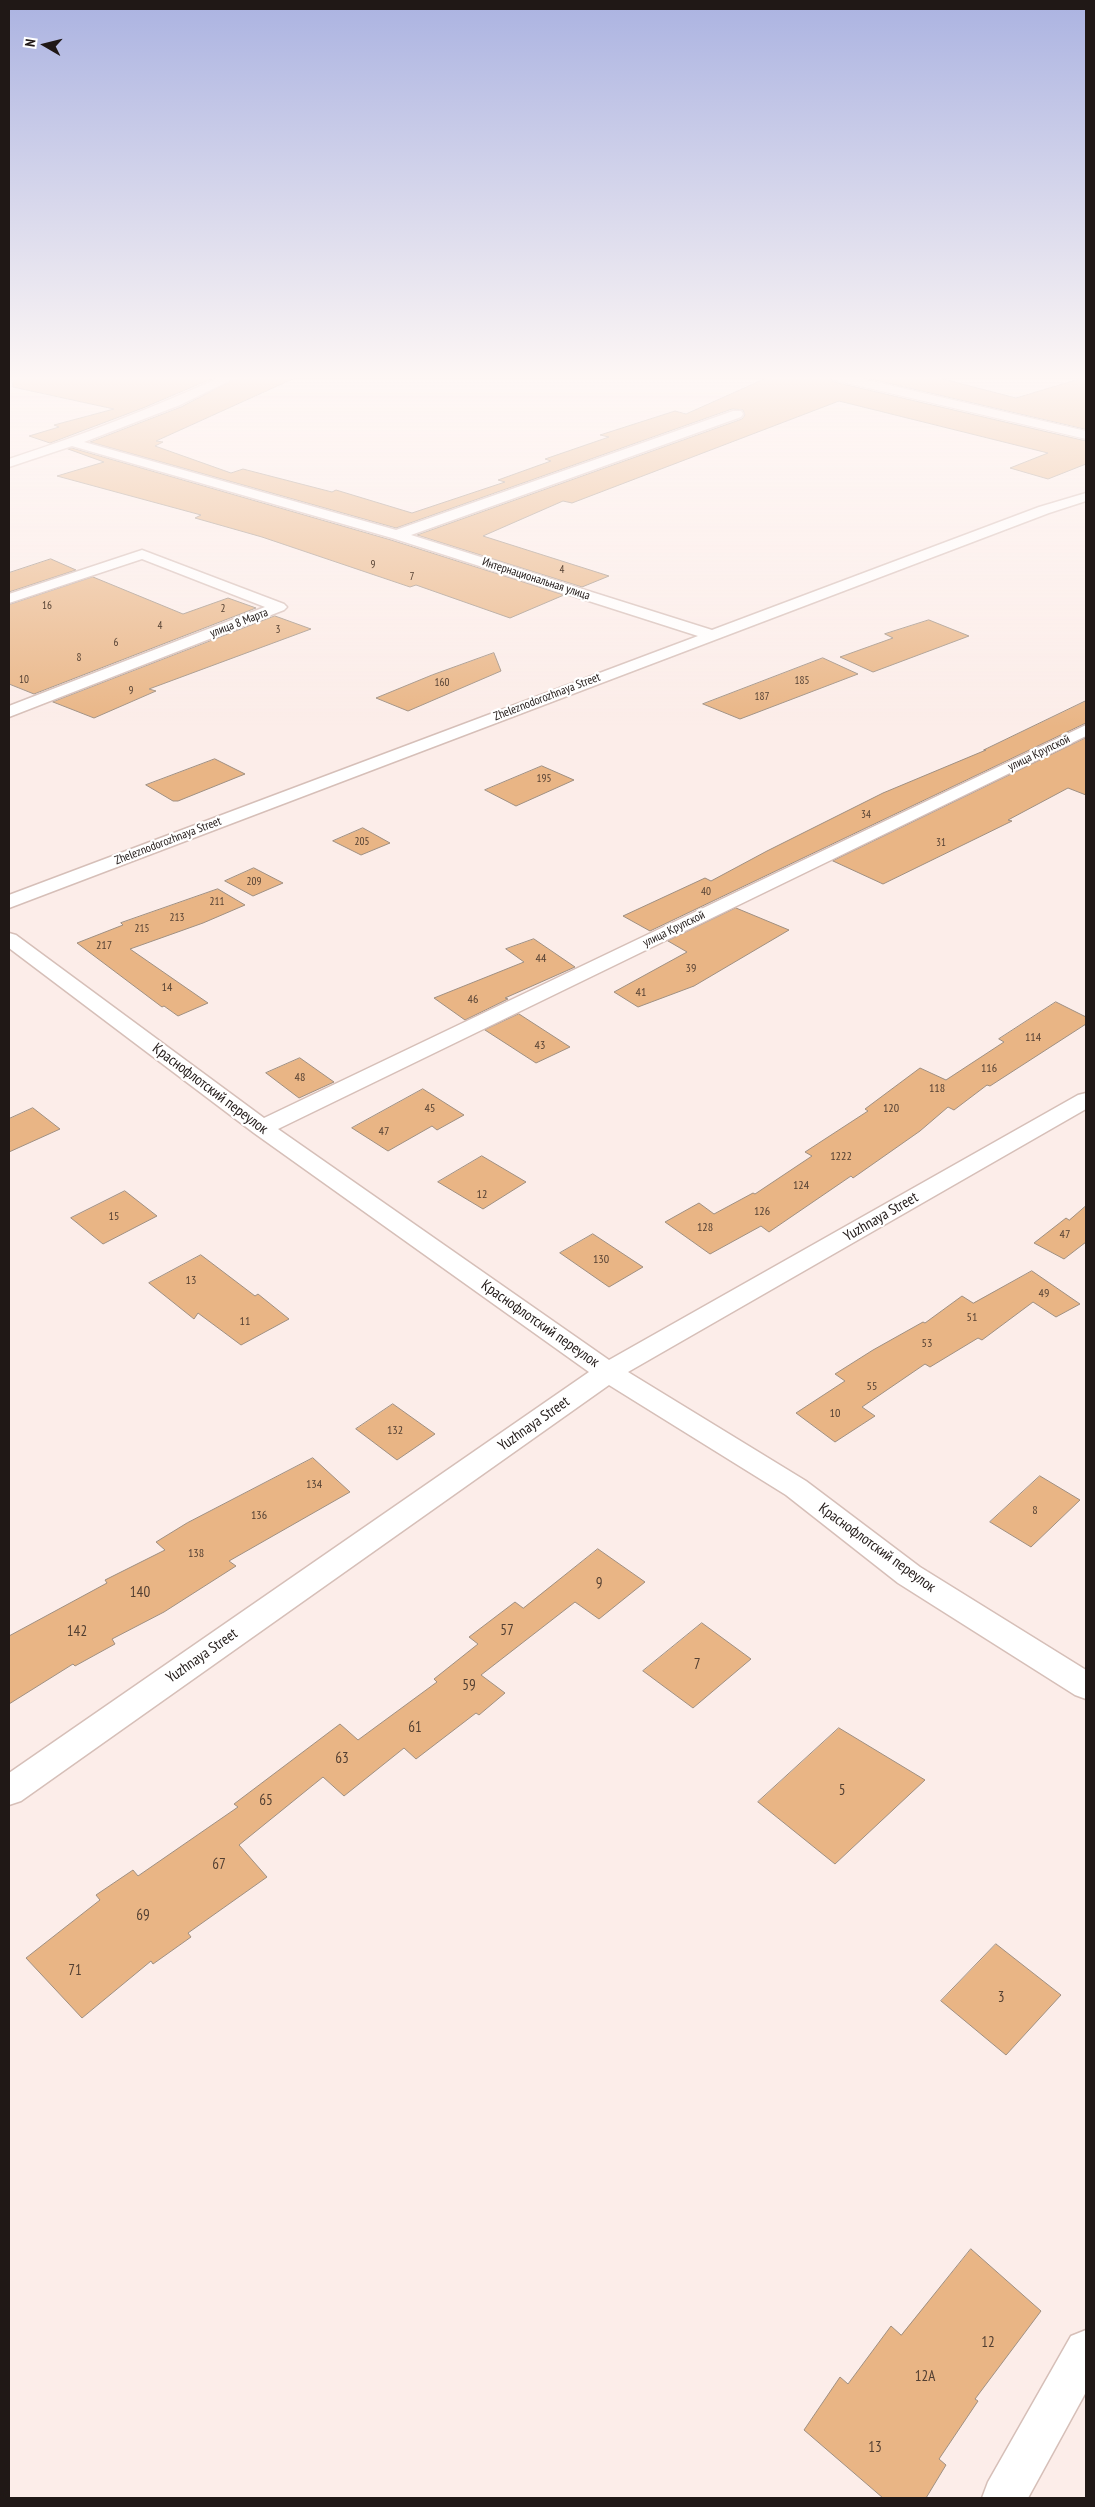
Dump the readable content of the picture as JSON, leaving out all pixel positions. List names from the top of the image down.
{
  "streets": {
    "street": [
      "Интернациональная улица",
      "улица 8 Марта",
      "Zheleznodorozhnaya Street",
      "улица Крупской",
      "Краснофлотский переулок",
      "Yuzhnaya Street"
    ]
  },
  "crossings": [
    ["Интернациональная улица", "Zheleznodorozhnaya Street"],
    ["улица Крупской", "Краснофлотский переулок"],
    ["Краснофлотский переулок", "Yuzhnaya Street"]
  ],
  "house_numbers": [
    "9",
    "4",
    "7",
    "16",
    "2",
    "4",
    "3",
    "6",
    "8",
    "10",
    "185",
    "160",
    "9",
    "187",
    "195",
    "34",
    "205",
    "31",
    "209",
    "40",
    "211",
    "213",
    "215",
    "217",
    "44",
    "39",
    "14",
    "41",
    "46",
    "114",
    "43",
    "116",
    "48",
    "118",
    "45",
    "120",
    "47",
    "1222",
    "124",
    "12",
    "126",
    "15",
    "128",
    "47",
    "130",
    "13",
    "49",
    "51",
    "11",
    "53",
    "55",
    "10",
    "132",
    "134",
    "8",
    "136",
    "138",
    "9",
    "140",
    "57",
    "142",
    "7",
    "59",
    "61",
    "63",
    "5",
    "65",
    "67",
    "69",
    "71",
    "3",
    "12",
    "12А",
    "13"
  ],
  "north": "left"
}
